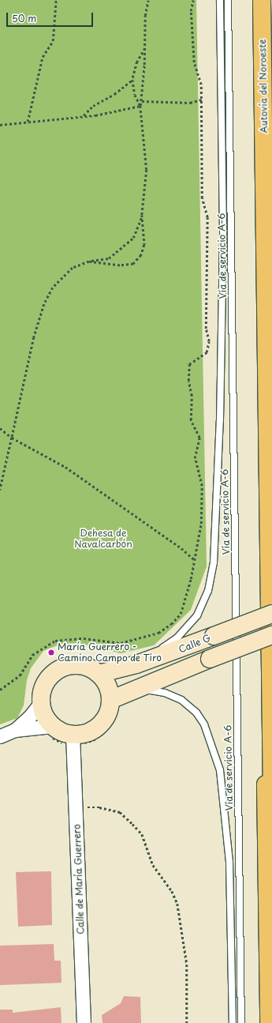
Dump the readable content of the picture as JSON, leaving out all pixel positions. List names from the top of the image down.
{
  "streets": {
    "highway": ["Autovía del Noroeste"],
    "street": ["Calle G", "Calle de María Guerrero"],
    "lane": ["Vía de servicio A-6"]
  },
  "crossings": [
    ["Calle G", "Calle de María Guerrero"]
  ],
  "parks": ["Dehesa de Navalcarbón"],
  "places": ["María Guerrero - Camino Campo de Tiro"],
  "scale_bar": "50 m"
}
